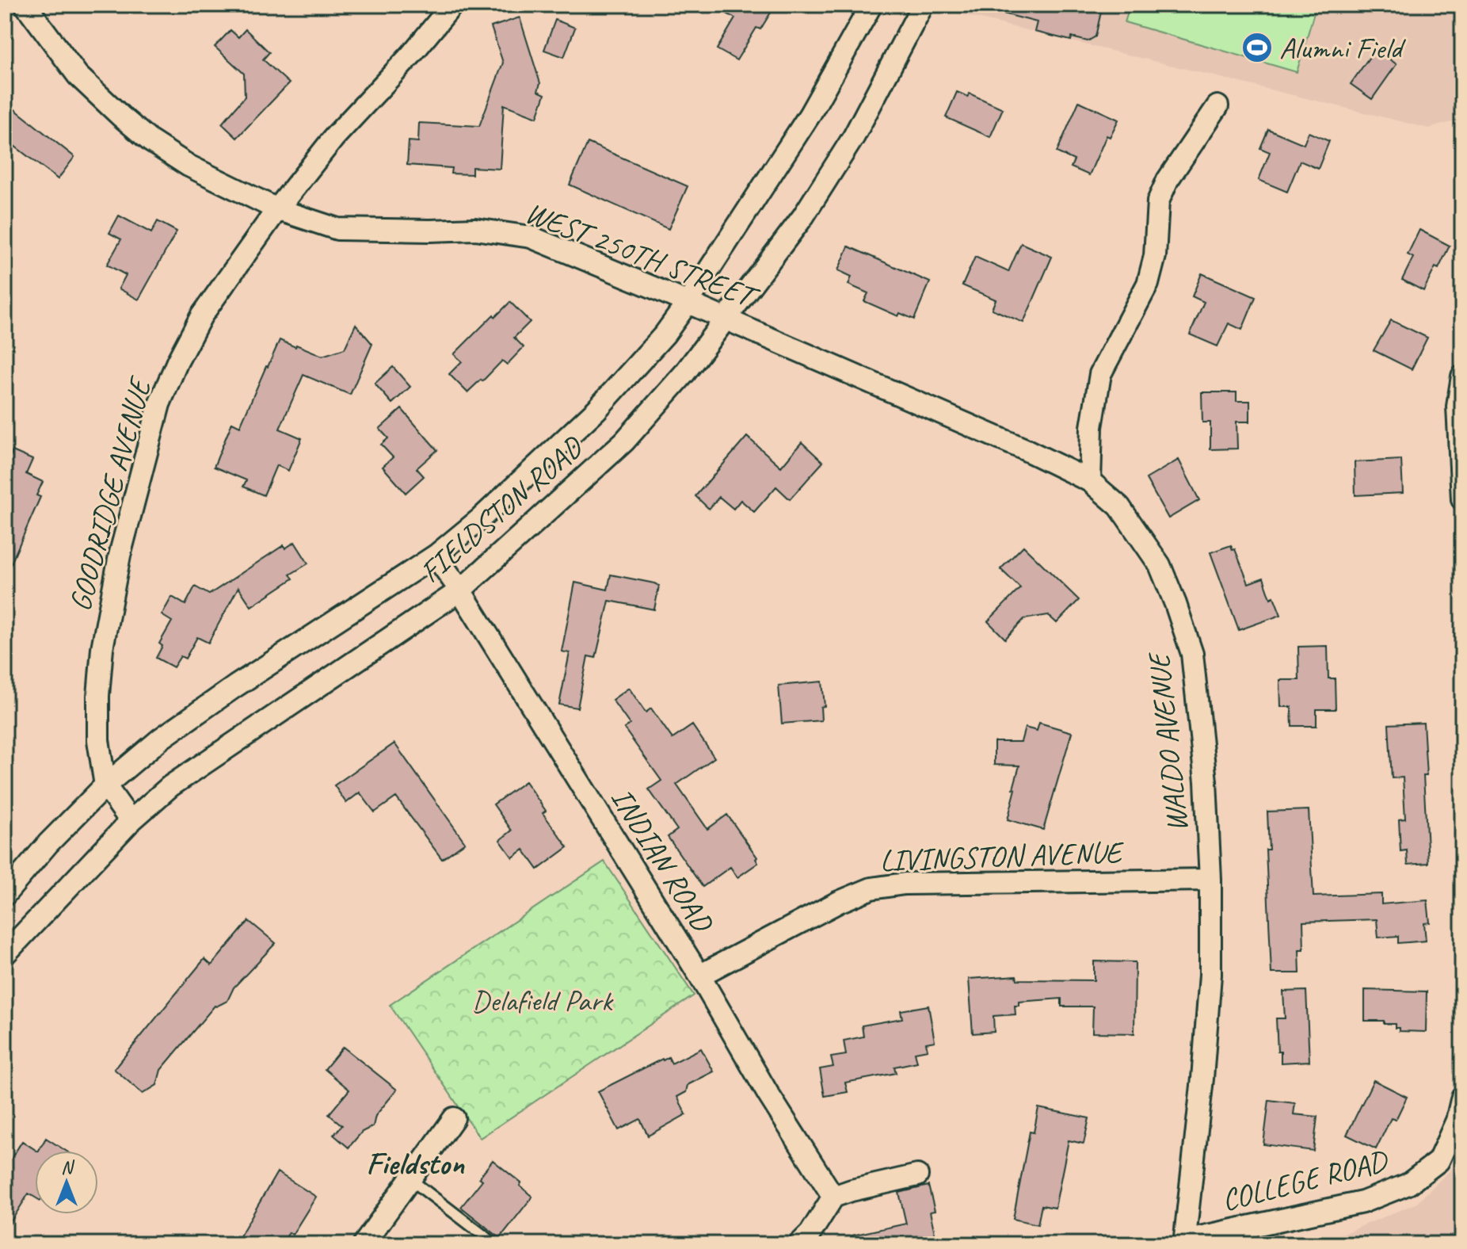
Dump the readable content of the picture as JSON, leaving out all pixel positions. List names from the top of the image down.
{
  "streets": {
    "street": [
      "WEST 250TH STREET",
      "GOODRIDGE AVENUE",
      "FIELDSTON ROAD",
      "WALDO AVENUE",
      "LIVINGSTON AVENUE",
      "INDIAN ROAD",
      "COLLEGE ROAD"
    ]
  },
  "crossings": [
    ["WEST 250TH STREET", "GOODRIDGE AVENUE"],
    ["WEST 250TH STREET", "FIELDSTON ROAD"],
    ["WEST 250TH STREET", "WALDO AVENUE"],
    ["GOODRIDGE AVENUE", "FIELDSTON ROAD"],
    ["FIELDSTON ROAD", "INDIAN ROAD"],
    ["WALDO AVENUE", "LIVINGSTON AVENUE"],
    ["WALDO AVENUE", "COLLEGE ROAD"],
    ["LIVINGSTON AVENUE", "INDIAN ROAD"]
  ],
  "districts": ["Fieldston"],
  "parks": ["Delafield Park"],
  "places": {
    "sports": ["Alumni Field"]
  },
  "north": "top"
}
